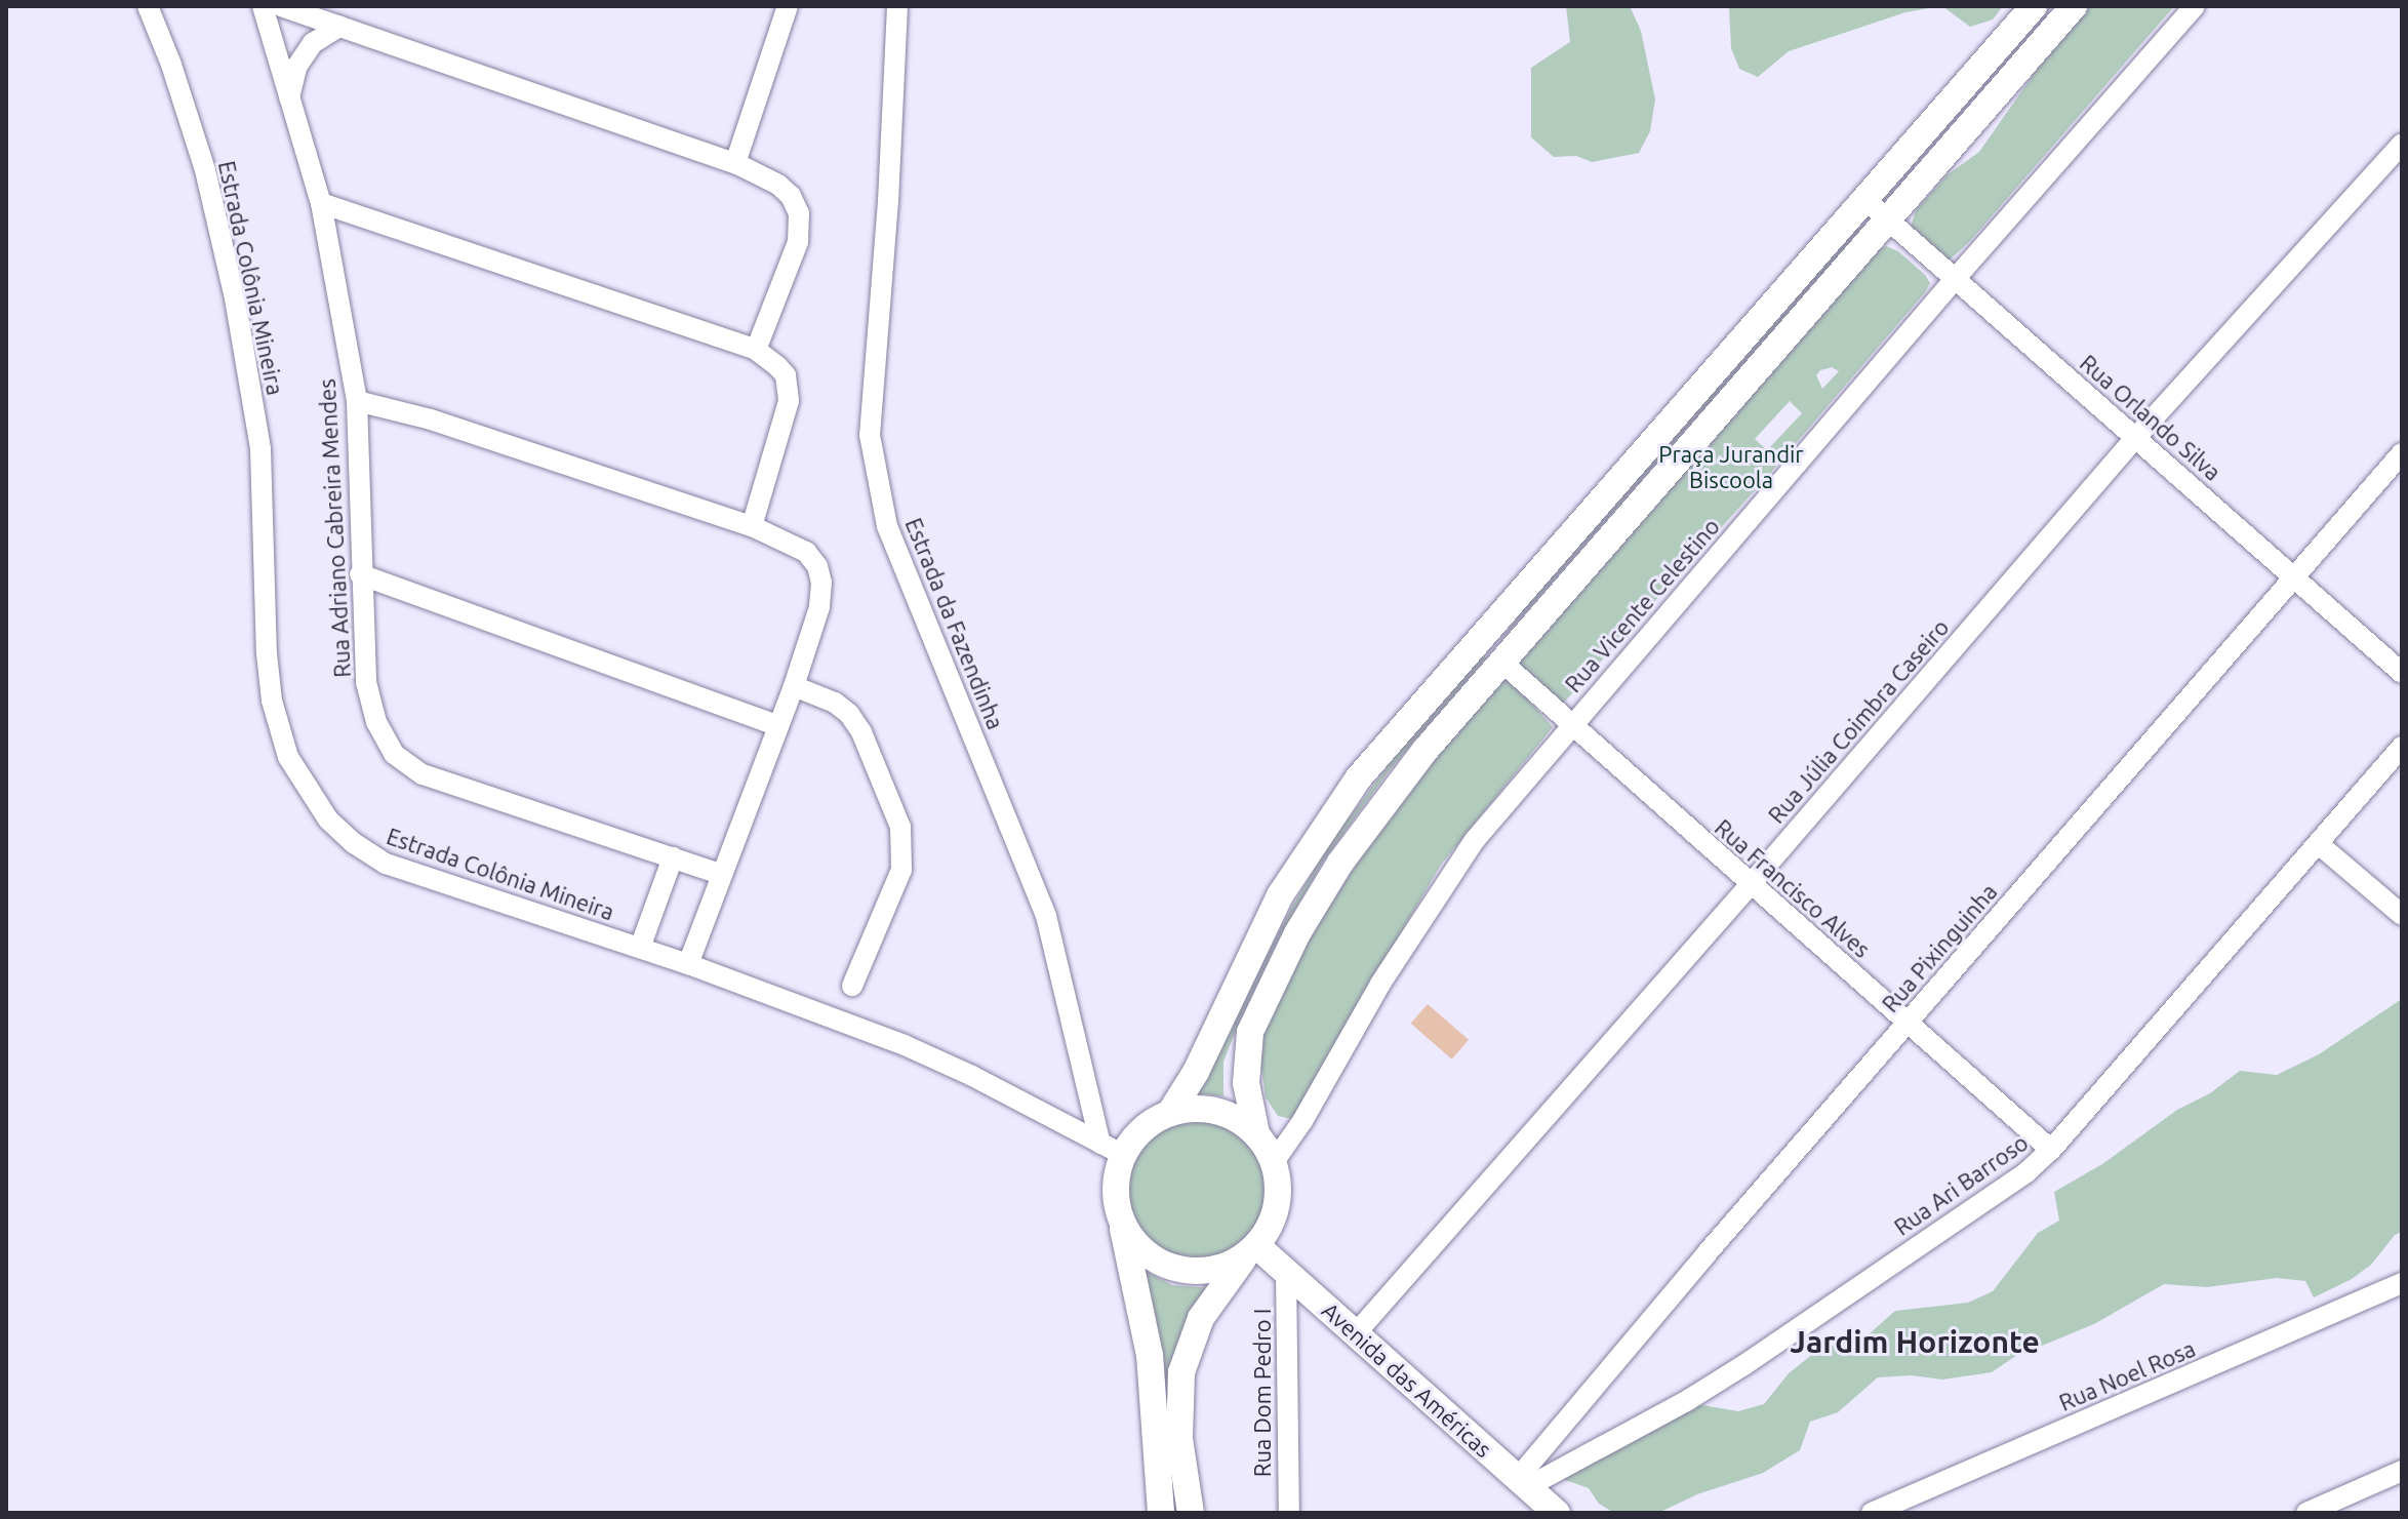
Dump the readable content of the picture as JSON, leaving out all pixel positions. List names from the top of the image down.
{
  "streets": {
    "main road": ["Avenida das Américas"],
    "street": [
      "Estrada Colônia Mineira",
      "Rua Orlando Silva",
      "Rua Adriano Cabreira Mendes",
      "Rua Vicente Celestino",
      "Estrada da Fazendinha",
      "Rua Júlia Coimbra Caseiro",
      "Rua Francisco Alves",
      "Rua Pixinguinha",
      "Rua Ari Barroso",
      "Rua Noel Rosa",
      "Rua Dom Pedro I"
    ]
  },
  "crossings": [
    ["Estrada Colônia Mineira", "Rua Vicente Celestino"],
    ["Estrada Colônia Mineira", "Estrada da Fazendinha"],
    ["Estrada Colônia Mineira", "Avenida das Américas"],
    ["Rua Orlando Silva", "Rua Vicente Celestino"],
    ["Rua Orlando Silva", "Rua Júlia Coimbra Caseiro"],
    ["Rua Orlando Silva", "Rua Pixinguinha"],
    ["Rua Vicente Celestino", "Estrada da Fazendinha"],
    ["Rua Vicente Celestino", "Rua Francisco Alves"],
    ["Rua Vicente Celestino", "Avenida das Américas"],
    ["Estrada da Fazendinha", "Avenida das Américas"],
    ["Rua Júlia Coimbra Caseiro", "Rua Francisco Alves"],
    ["Rua Júlia Coimbra Caseiro", "Avenida das Américas"],
    ["Rua Francisco Alves", "Rua Pixinguinha"],
    ["Rua Francisco Alves", "Rua Ari Barroso"],
    ["Rua Pixinguinha", "Rua Ari Barroso"],
    ["Rua Pixinguinha", "Avenida das Américas"],
    ["Rua Ari Barroso", "Avenida das Américas"],
    ["Avenida das Américas", "Rua Dom Pedro I"]
  ],
  "districts": ["Jardim Horizonte"],
  "parks": ["Praça Jurandir Biscoola"]
}
